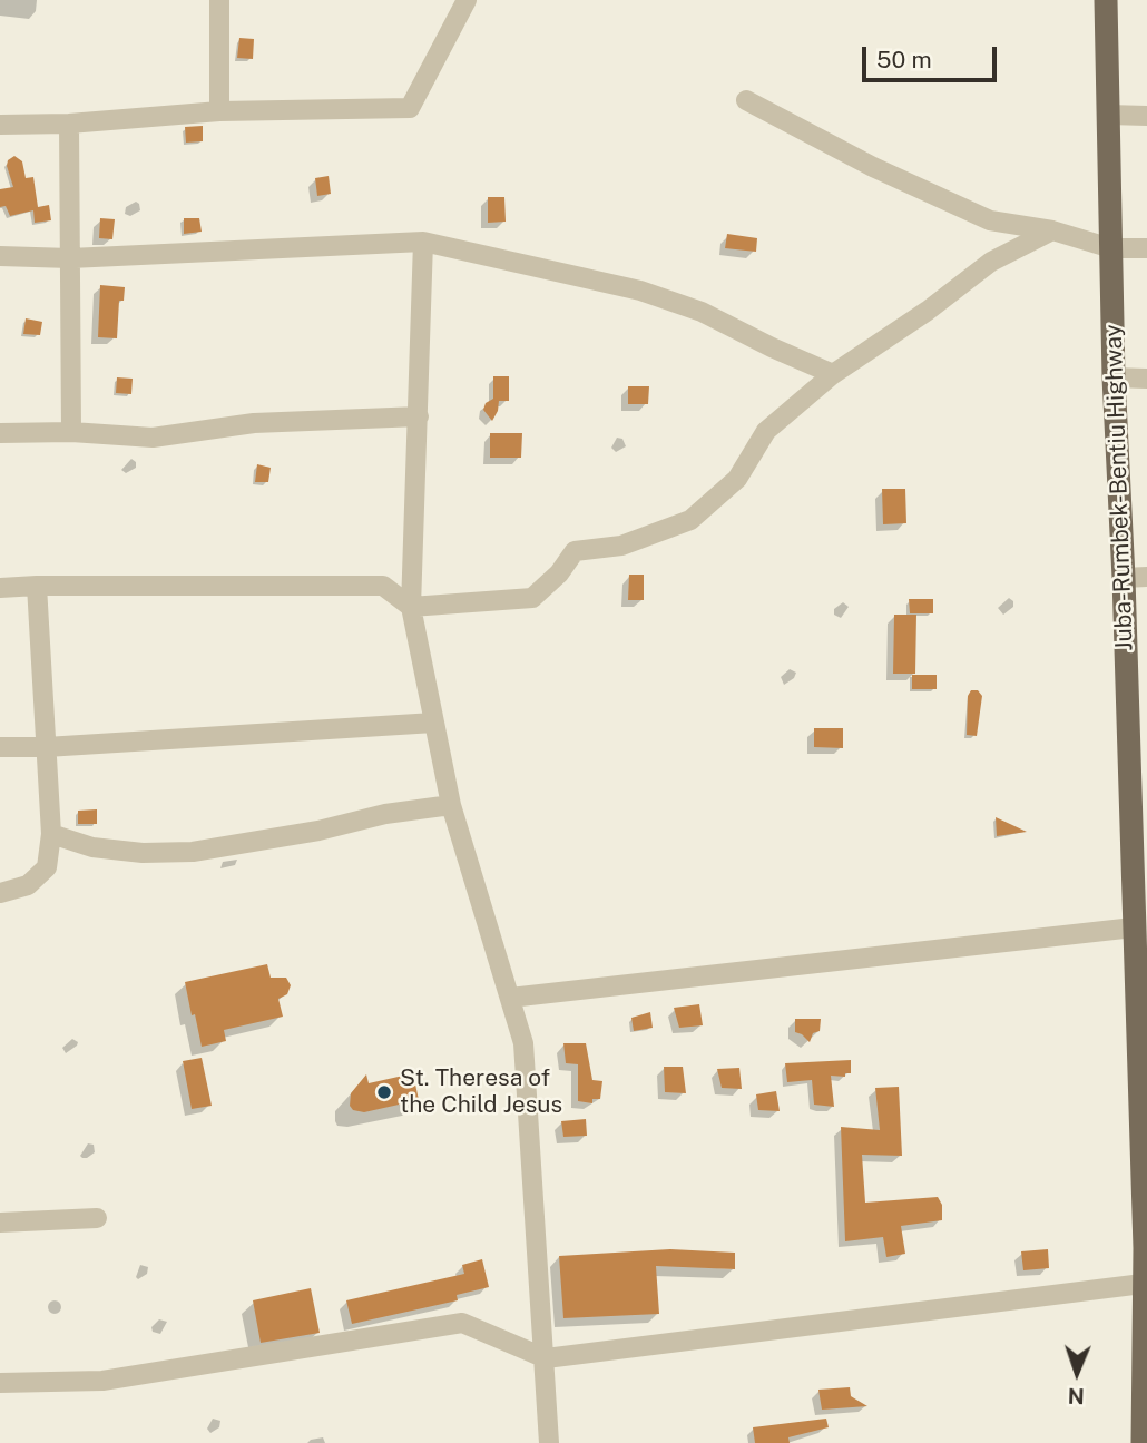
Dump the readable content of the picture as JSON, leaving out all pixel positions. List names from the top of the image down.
{
  "streets": {
    "main road": ["Juba-Rumbek-Bentiu Highway"]
  },
  "places": ["St. Theresa of the Child Jesus"],
  "scale_bar": "50 m",
  "north": "bottom"
}
